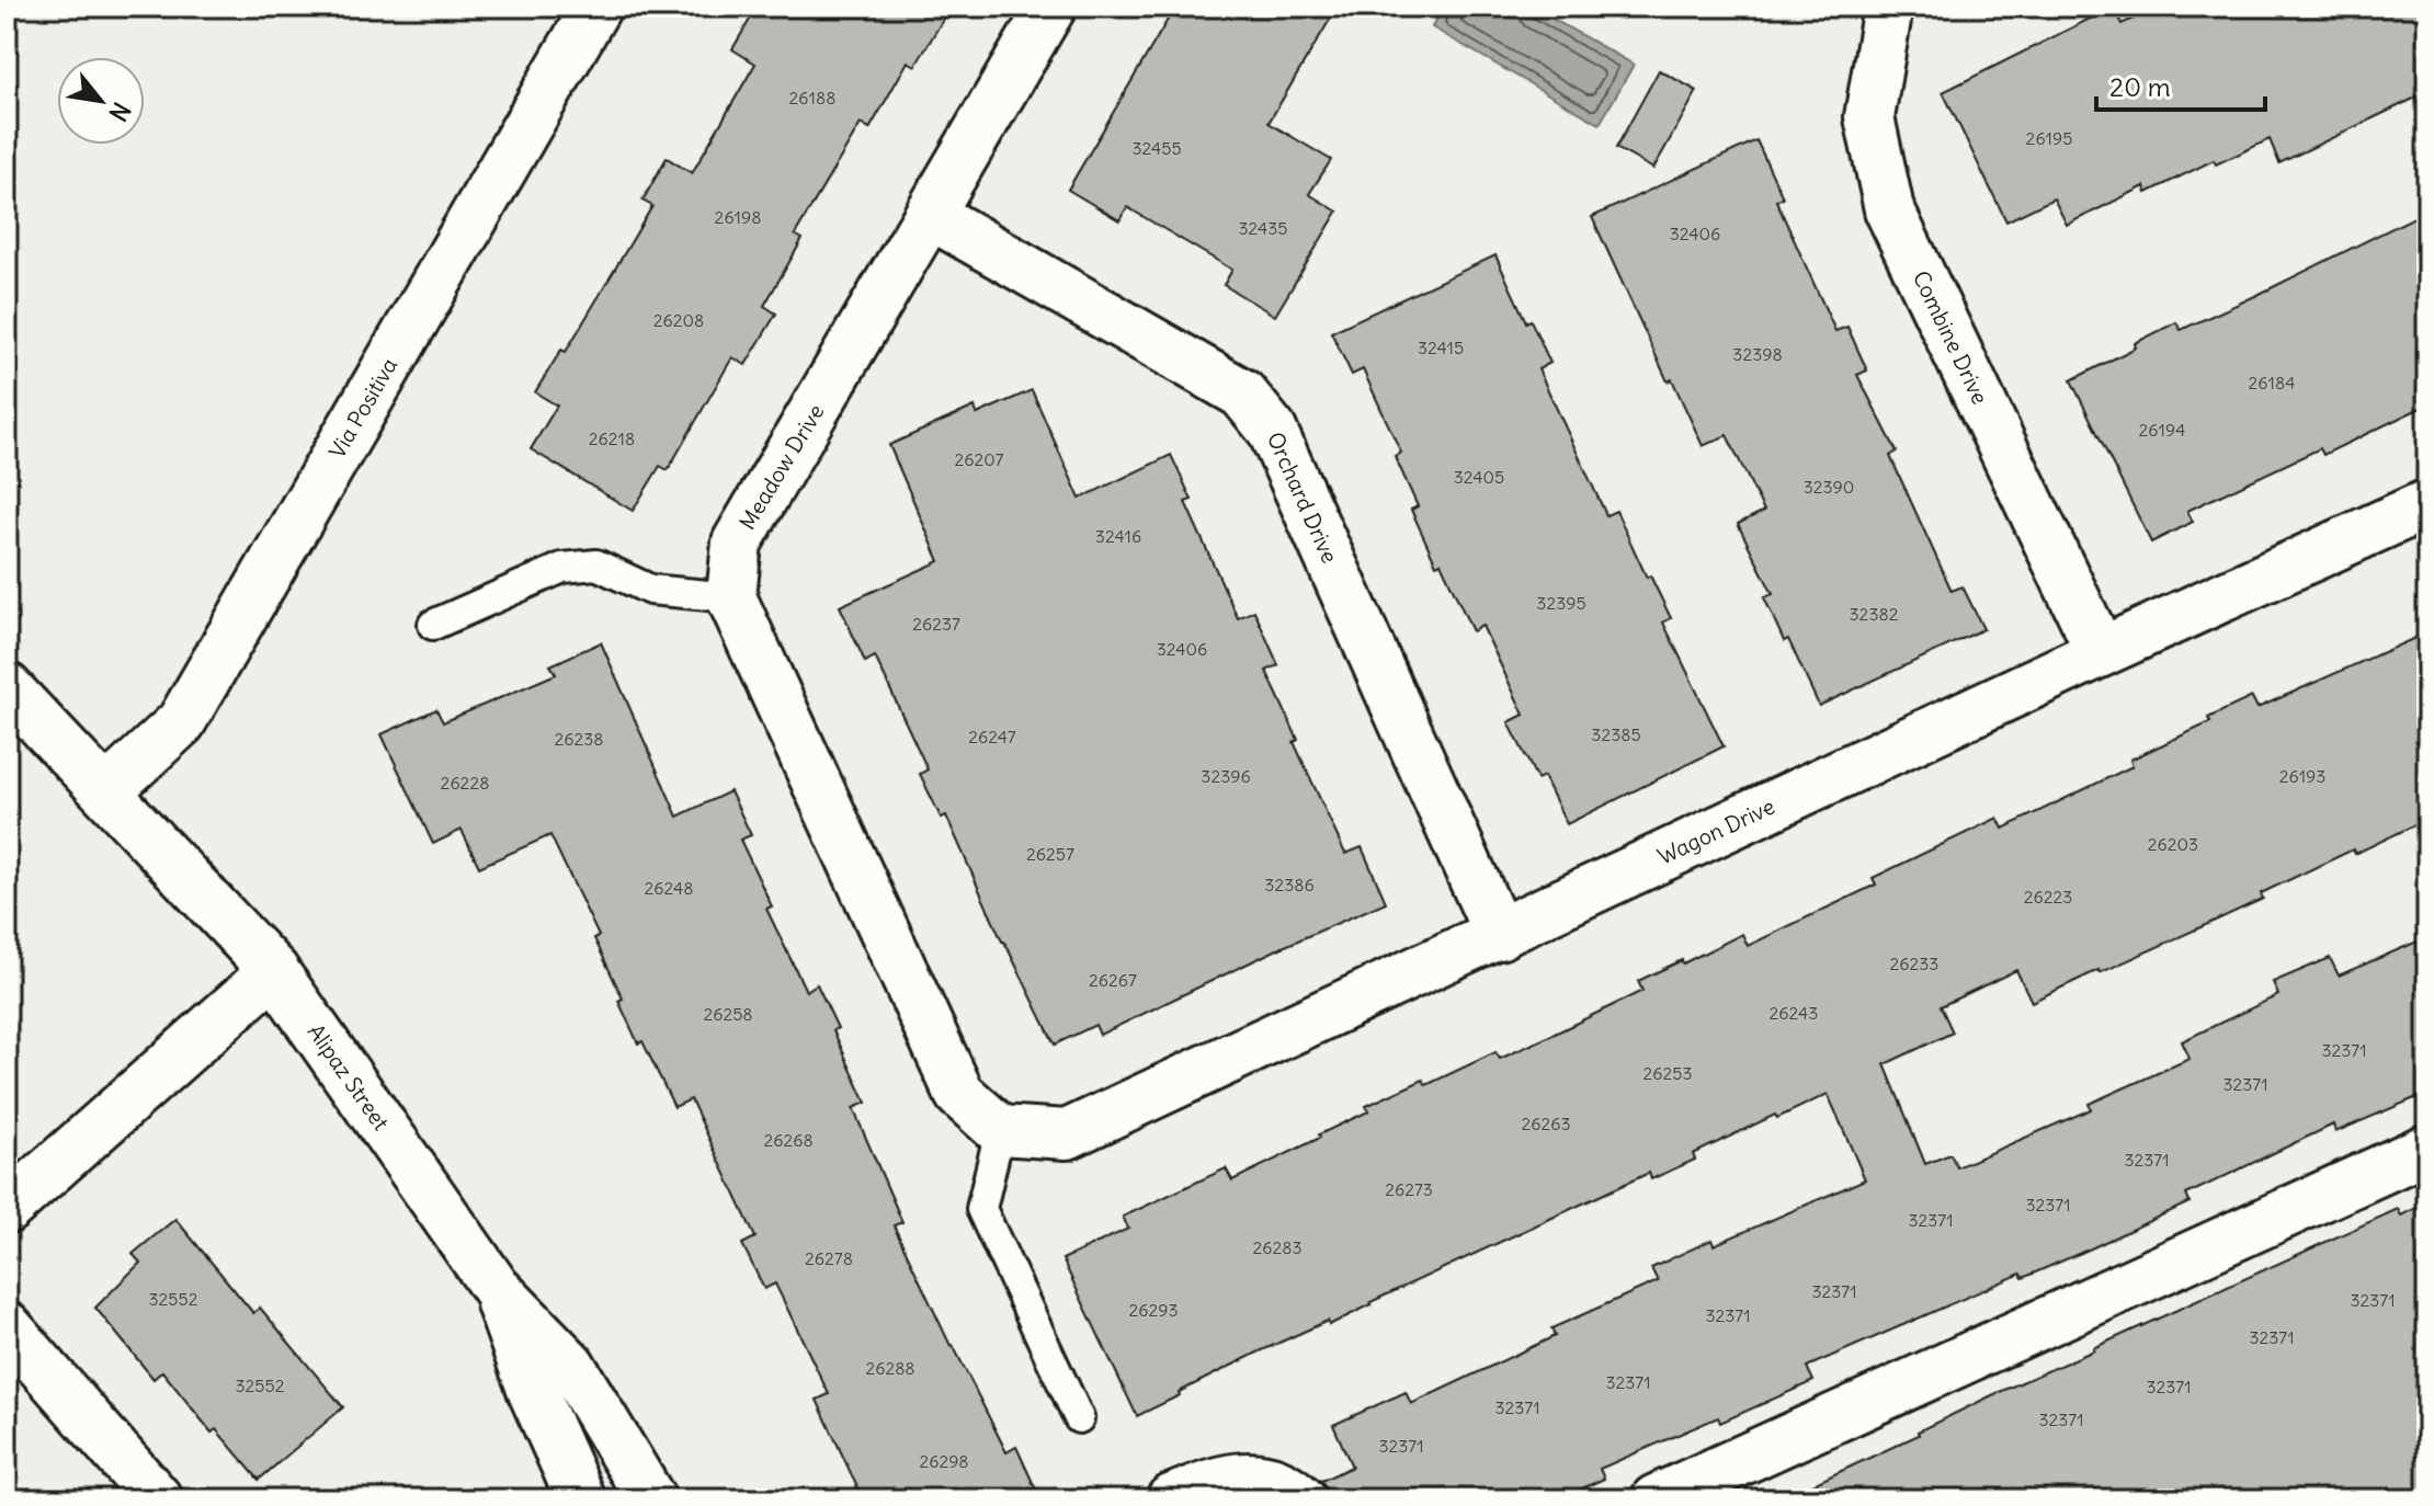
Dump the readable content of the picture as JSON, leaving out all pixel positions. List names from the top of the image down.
{
  "streets": {
    "street": [
      "Combine Drive",
      "Via Positiva",
      "Meadow Drive",
      "Orchard Drive",
      "Wagon Drive",
      "Alipaz Street"
    ]
  },
  "crossings": [
    ["Combine Drive", "Wagon Drive"],
    ["Via Positiva", "Alipaz Street"],
    ["Meadow Drive", "Orchard Drive"],
    ["Orchard Drive", "Wagon Drive"]
  ],
  "house_numbers": [
    "26188",
    "26195",
    "32455",
    "26198",
    "32435",
    "32406",
    "26208",
    "32415",
    "32398",
    "26184",
    "26194",
    "26218",
    "26207",
    "32405",
    "32390",
    "32416",
    "32395",
    "32382",
    "26237",
    "32406",
    "32385",
    "26247",
    "26238",
    "32396",
    "26193",
    "26228",
    "26203",
    "26257",
    "32386",
    "26248",
    "26223",
    "26233",
    "26267",
    "26243",
    "26258",
    "32371",
    "26253",
    "32371",
    "26263",
    "26268",
    "32371",
    "26273",
    "32371",
    "32371",
    "26283",
    "26278",
    "32371",
    "32552",
    "32371",
    "26293",
    "32371",
    "32371",
    "26288",
    "32371",
    "32552",
    "32371",
    "32371",
    "32371",
    "32371",
    "26298"
  ],
  "scale_bar": "20 m",
  "north": "bottom right"
}
